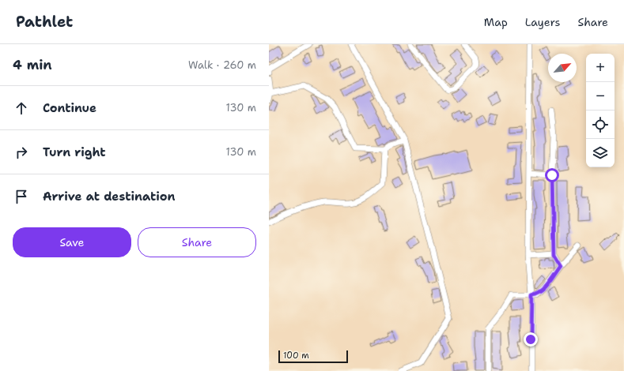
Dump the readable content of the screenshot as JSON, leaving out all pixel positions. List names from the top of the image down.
{
  "scale_bar": "100 m",
  "north": "top right",
  "page": {
    "header": "Pathlet",
    "nav": ["Map", "Layers", "Share"],
    "heading": ["4 min", "Walk · 260 m"],
    "map_buttons": ["+", "−"],
    "list": [
      ["Continue", "130 m"],
      ["Turn right", "130 m"],
      "Arrive at destination"
    ],
    "buttons": ["Save", "Share"],
    "scale": "100 m"
  }
}
